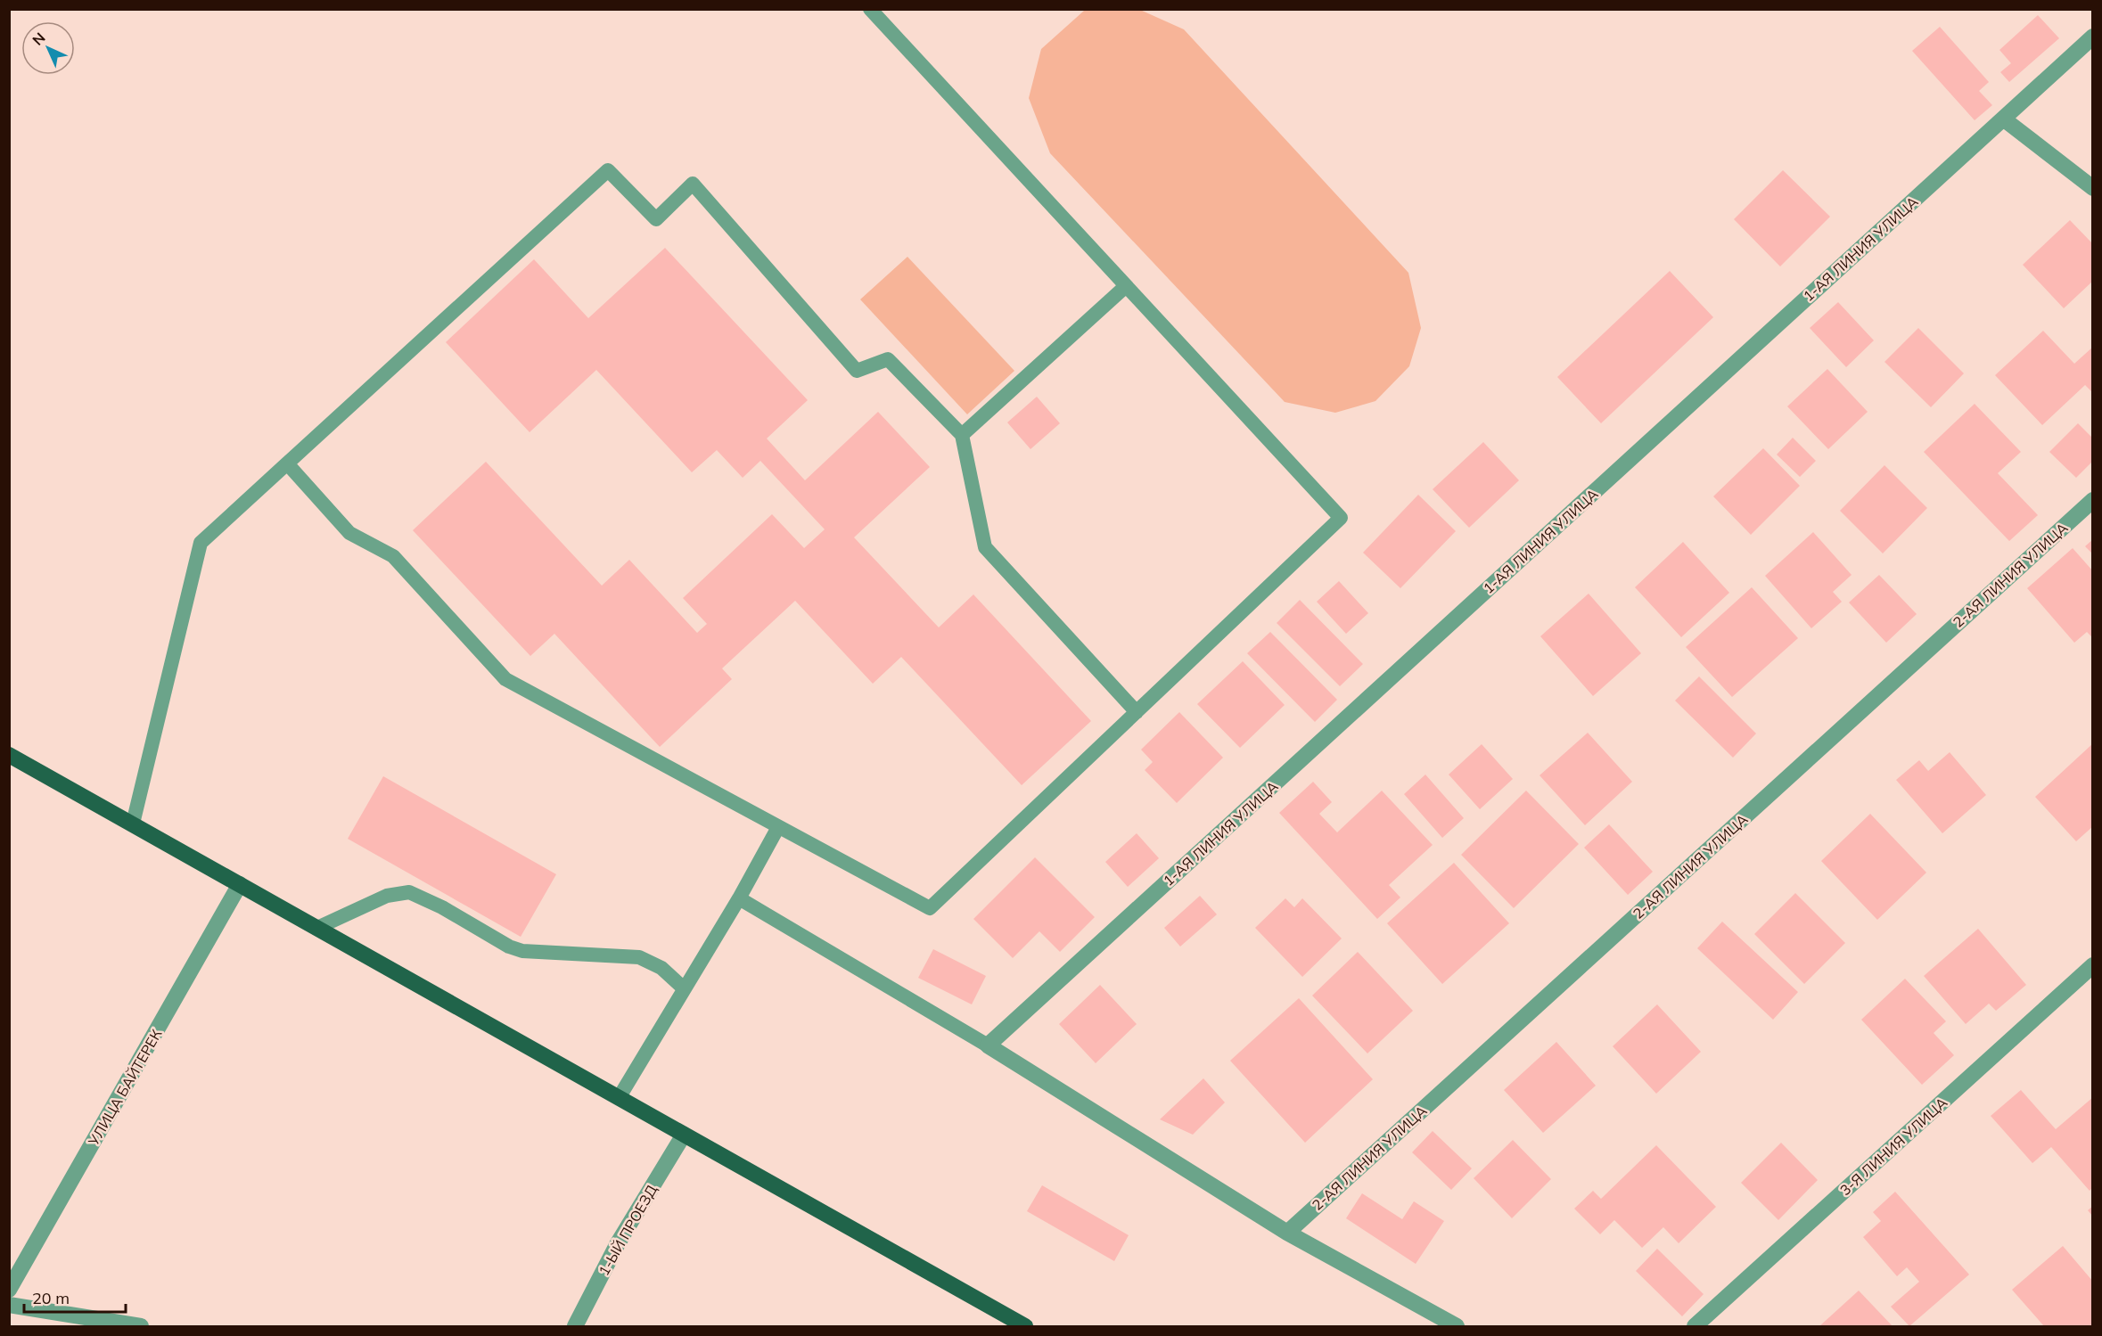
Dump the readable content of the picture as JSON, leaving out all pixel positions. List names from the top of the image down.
{
  "streets": {
    "street": [
      "1-АЯ ЛИНИЯ УЛИЦА",
      "2-АЯ ЛИНИЯ УЛИЦА",
      "УЛИЦА БАЙТЕРЕК",
      "3-Я ЛИНИЯ УЛИЦА",
      "1-ЫЙ ПРОЕЗД"
    ]
  },
  "scale_bar": "20 m",
  "north": "top left"
}
